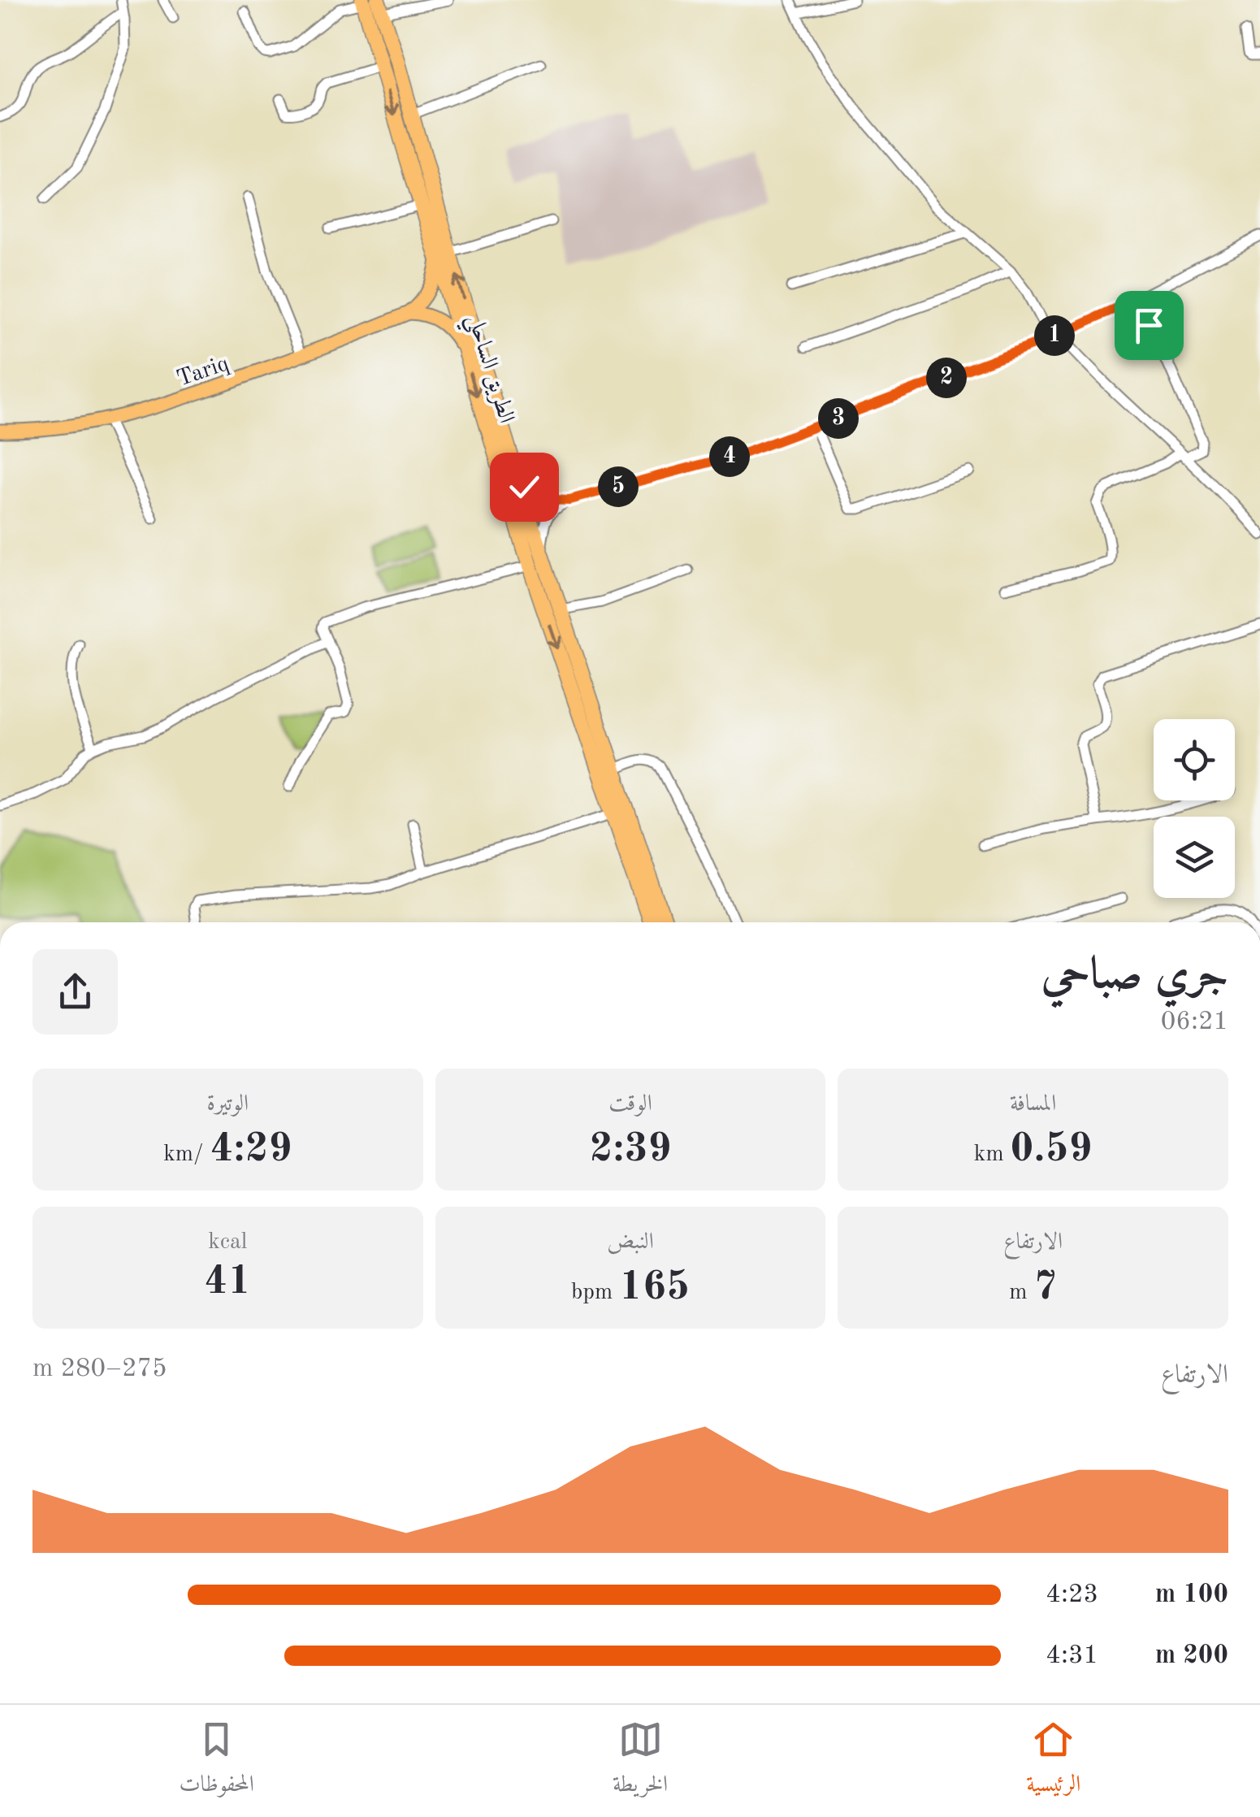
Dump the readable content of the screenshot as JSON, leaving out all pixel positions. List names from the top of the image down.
{
  "streets": {
    "highway": ["الطريق الساحلي"],
    "main road": ["Tariq"]
  },
  "page": {
    "pins": [
      "1",
      "2",
      "3",
      "4",
      "5"
    ],
    "heading": ["جري صباحي", "06:21"],
    "stats": [
      ["المسافة", "0.59 km"],
      ["الوقت", "2:39"],
      ["الوتيرة", "4:29 /km"],
      ["الارتفاع", "7 m"],
      ["النبض", "165 bpm"],
      ["kcal", "41"]
    ],
    "chart": ["الارتفاع", "275–280 m"],
    "list": [
      {
        "name": "100 m",
        "note": "4:23"
      },
      {
        "name": "200 m",
        "note": "4:31"
      }
    ],
    "tabs": ["الرئيسية", "الخريطة", "المحفوظات"]
  }
}
